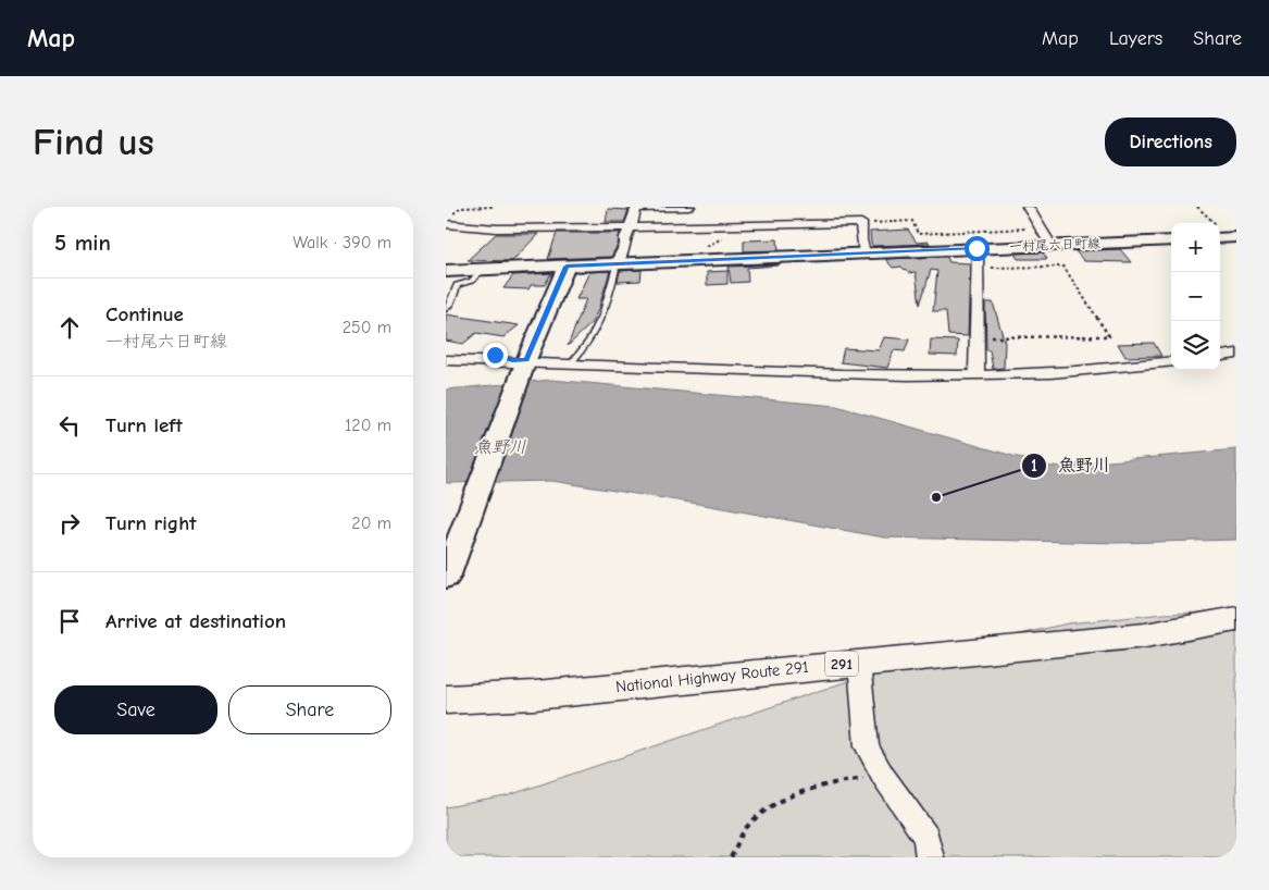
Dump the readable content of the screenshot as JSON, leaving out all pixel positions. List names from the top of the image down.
{
  "streets": {
    "highway": ["291", "National Highway Route 291"],
    "main road": ["一村尾六日町線"]
  },
  "water": ["魚野川"],
  "places": ["魚野川"],
  "page": {
    "header": "Map",
    "nav": ["Map", "Layers", "Share"],
    "buttons": [
      "Directions",
      ["Save", "Share"]
    ],
    "title": "Find us",
    "heading": ["5 min", "Walk · 390 m"],
    "map_buttons": ["+", "−"],
    "list": [
      ["Continue", "一村尾六日町線", "250 m"],
      ["Turn left", "120 m"],
      ["Turn right", "20 m"],
      "Arrive at destination"
    ]
  }
}
